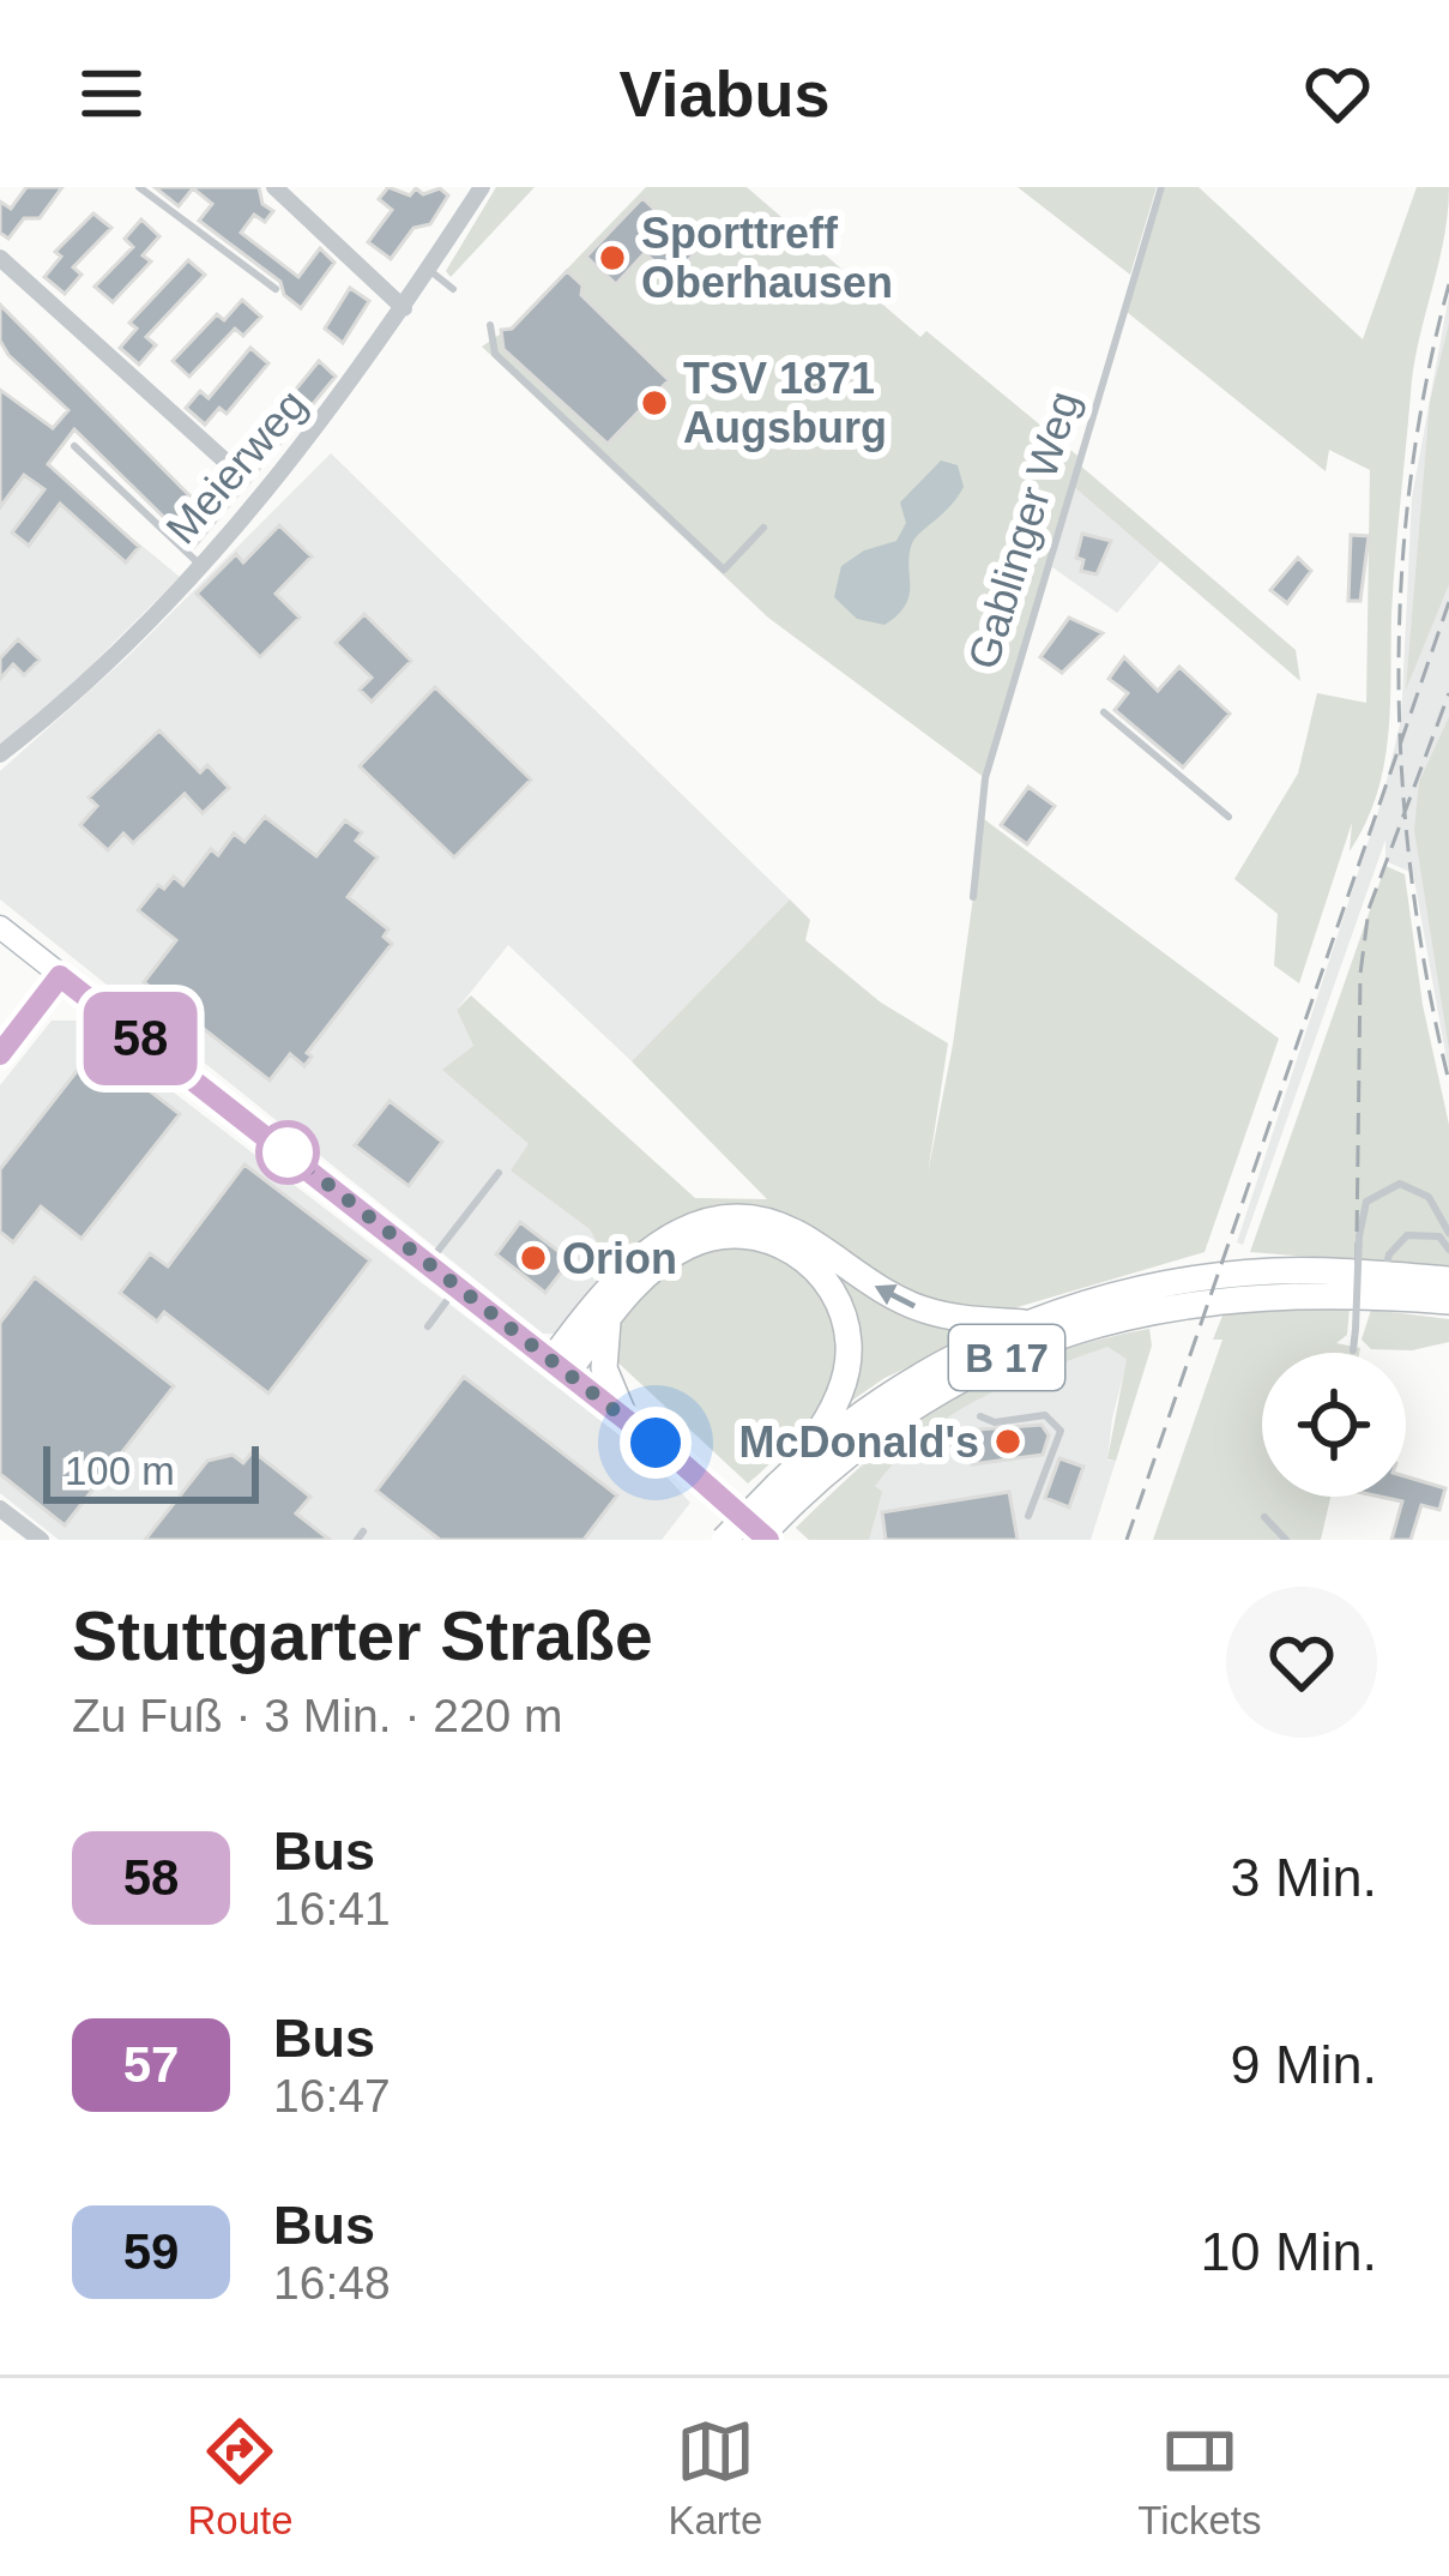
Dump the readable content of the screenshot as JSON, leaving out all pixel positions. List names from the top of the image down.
{
  "streets": {
    "highway": ["B 17"],
    "street": ["Meierweg"],
    "lane": ["Gablinger Weg"]
  },
  "places": [
    "Sporttreff Oberhausen",
    "TSV 1871 Augsburg",
    "Orion",
    "McDonald's"
  ],
  "lines": ["bus line 58"],
  "scale_bar": "100 m",
  "page": {
    "header": "Viabus",
    "on_map": "58",
    "scale": "100 m",
    "heading": ["Stuttgarter Straße", "Zu Fuß · 3 Min. · 220 m"],
    "list": [
      {
        "mark": "58",
        "name": "Bus",
        "note": "16:41",
        "value": "3 Min."
      },
      {
        "mark": "57",
        "name": "Bus",
        "note": "16:47",
        "value": "9 Min."
      },
      {
        "mark": "59",
        "name": "Bus",
        "note": "16:48",
        "value": "10 Min."
      }
    ],
    "tabs": ["Route", "Karte", "Tickets"]
  }
}
